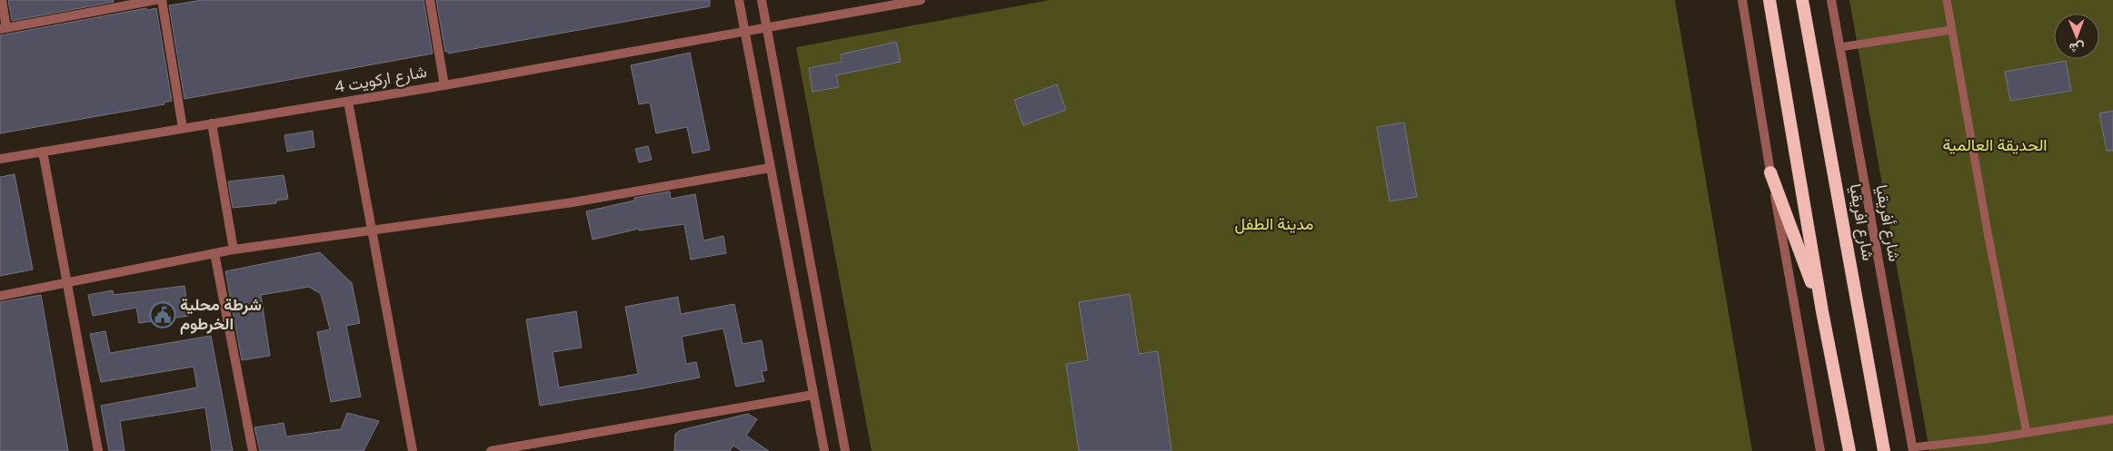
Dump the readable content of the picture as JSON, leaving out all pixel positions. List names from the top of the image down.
{
  "streets": {
    "highway": ["شارع افريقيا"],
    "street": ["شارع اركويت 4", "شارع أفريقيا"]
  },
  "parks": ["الحديقة العالمية", "مدينة الطفل"],
  "places": {
    "public building": ["شرطة محلية الخرطوم"]
  },
  "north": "bottom"
}
